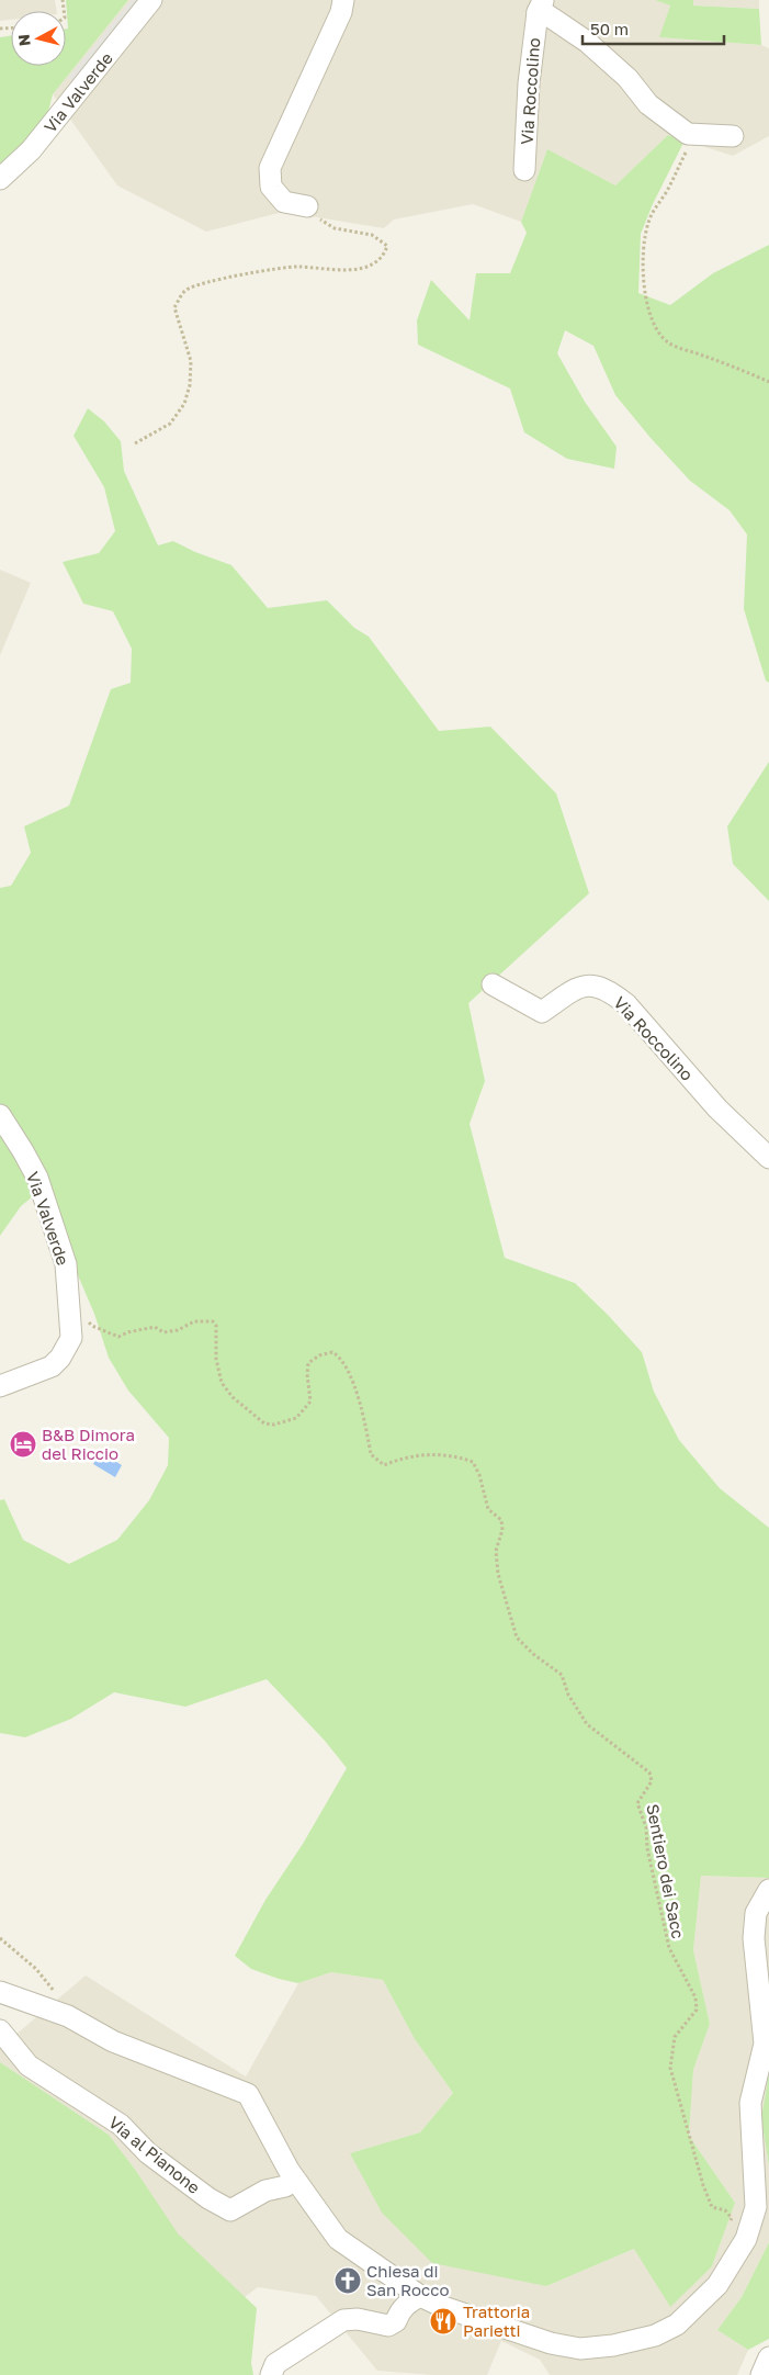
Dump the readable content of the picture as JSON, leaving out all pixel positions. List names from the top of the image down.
{
  "streets": {
    "street": ["Via Roccolino", "Via Valverde", "Via al Pianone"],
    "path": ["Sentiero dei Sacc"]
  },
  "crossings": [
    ["Via Valverde", "Sentiero dei Sacc"]
  ],
  "places": {
    "hotel": ["B&B Dimora del Riccio"],
    "church": ["Chiesa di San Rocco"],
    "restaurant": ["Trattoria Parietti"]
  },
  "scale_bar": "50 m",
  "north": "left"
}
